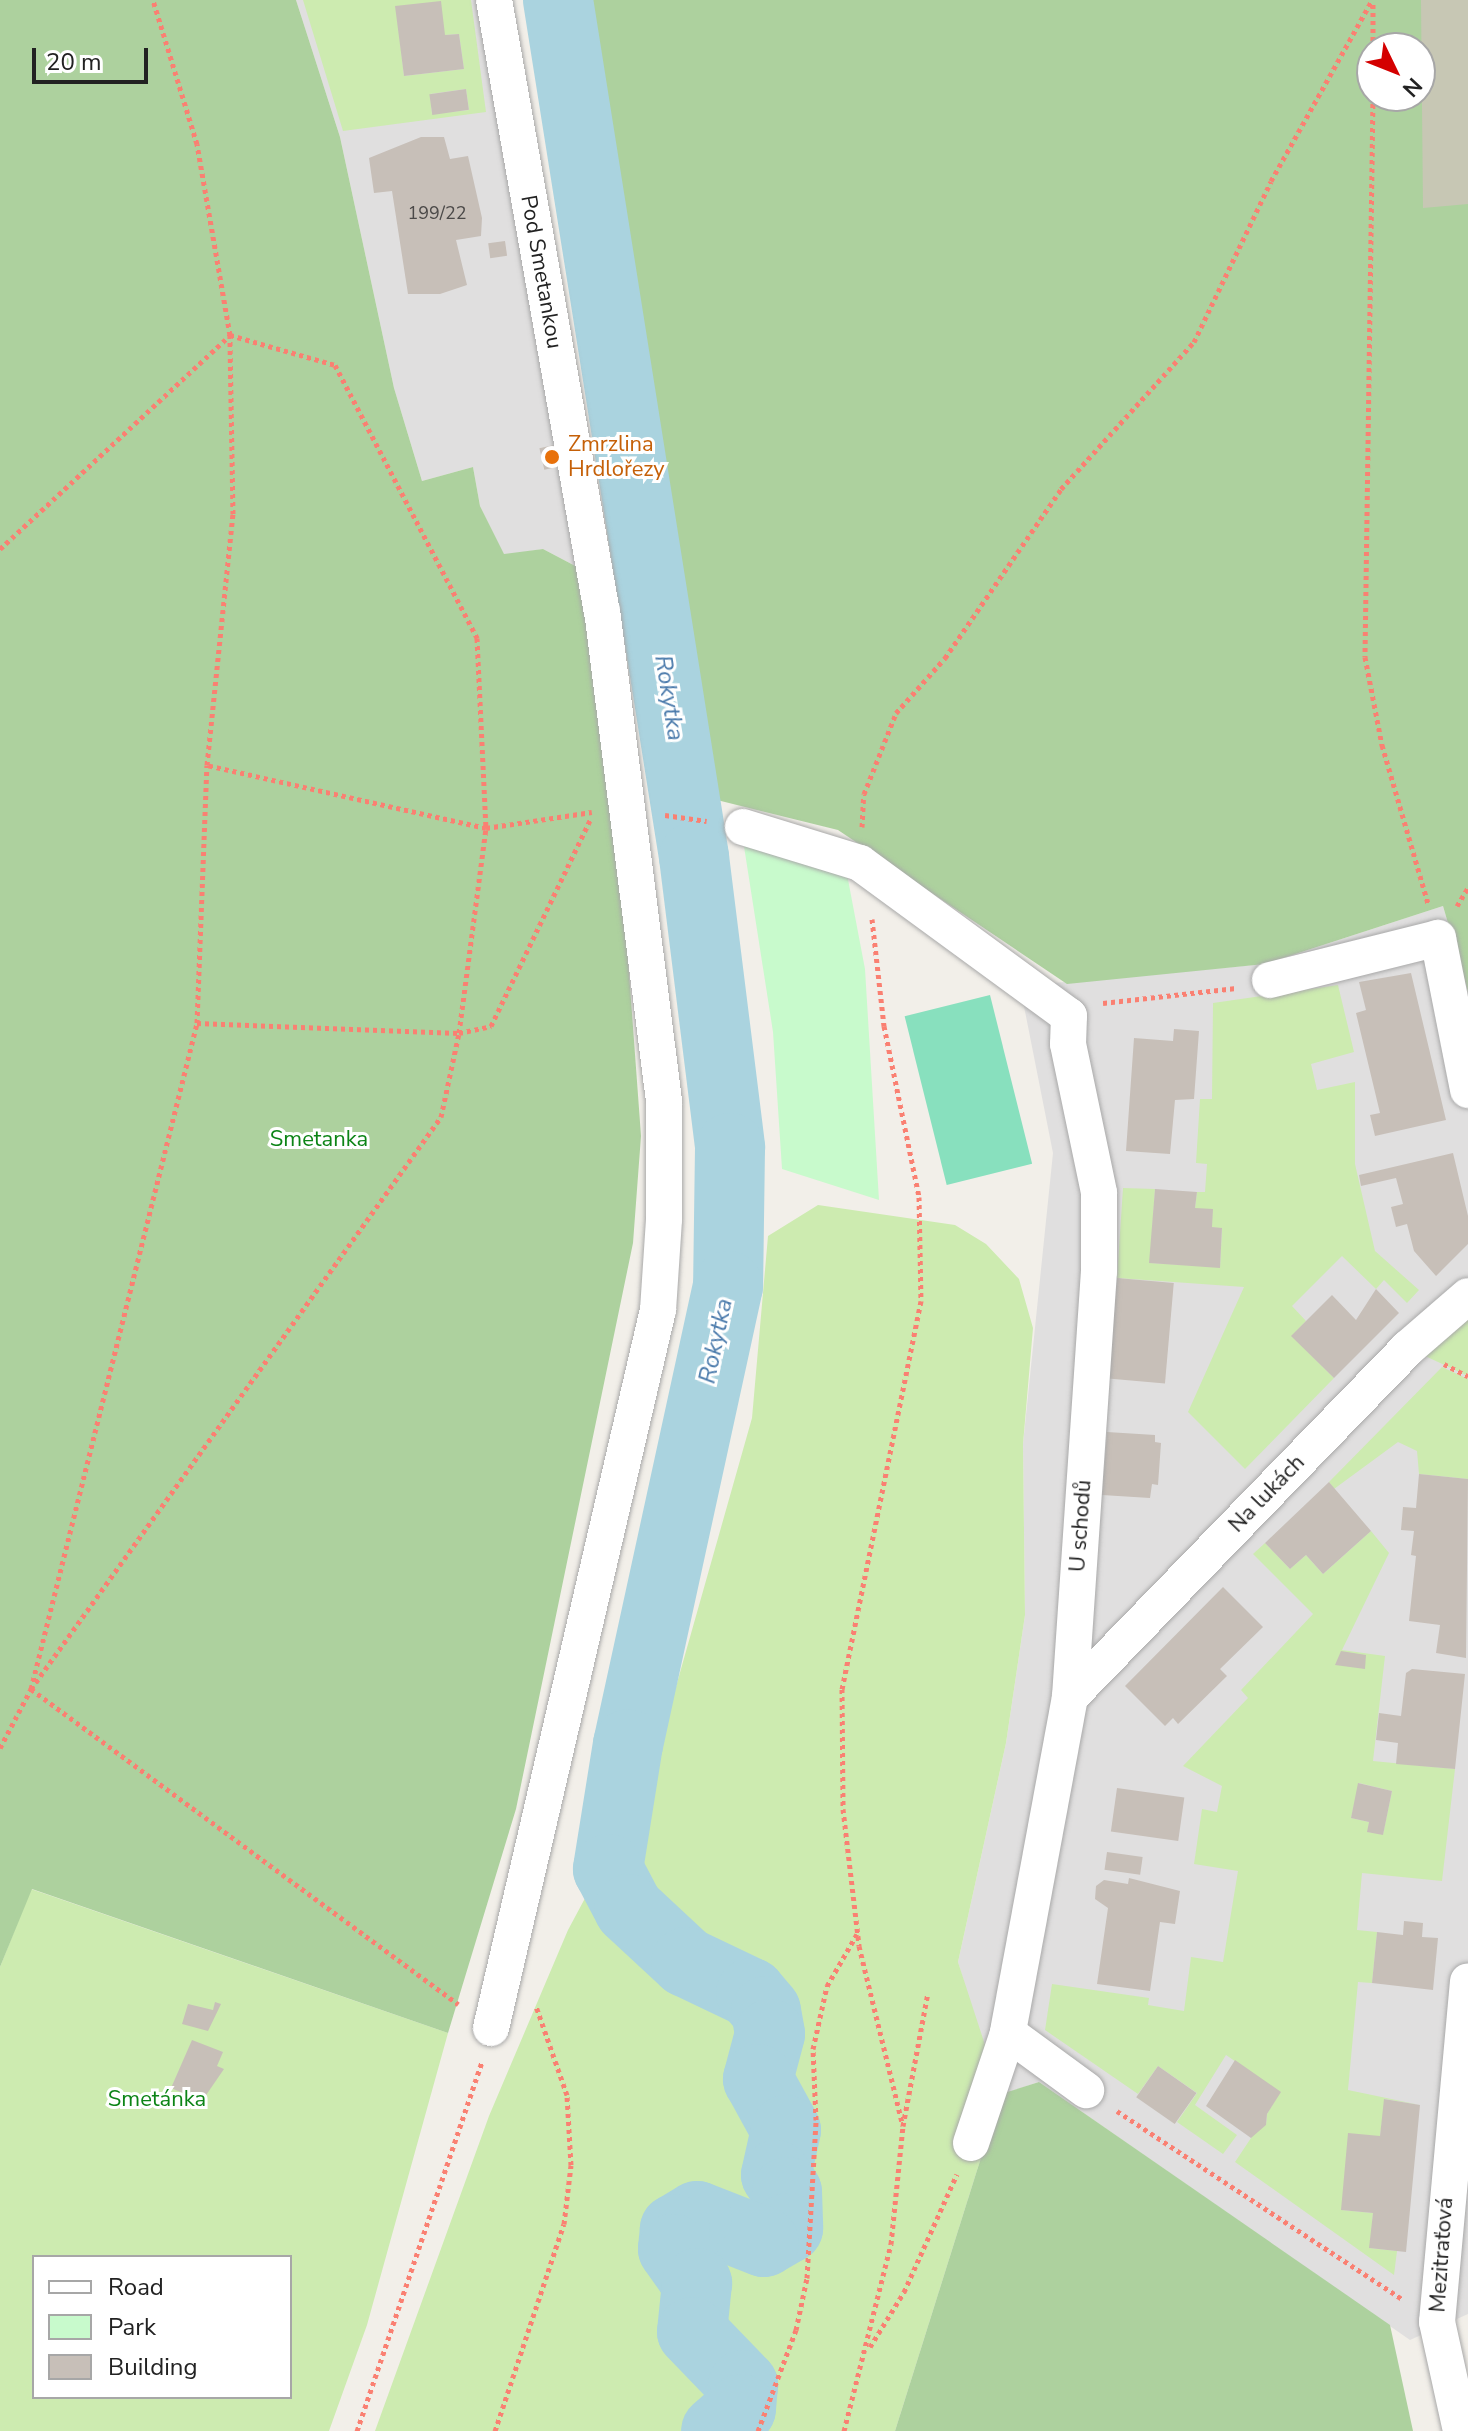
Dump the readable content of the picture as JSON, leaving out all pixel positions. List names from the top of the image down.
{
  "streets": {
    "street": [
      "Pod Smetankou",
      "Na lukách",
      "U schodů",
      "Mezitraťová"
    ]
  },
  "crossings": [
    ["Na lukách", "U schodů"]
  ],
  "water": ["Rokytka"],
  "parks": ["Smetanka", "Smetánka"],
  "places": ["Zmrzlina Hrdlořezy"],
  "house_numbers": ["199/22"],
  "legend": ["Road", "Park", "Building"],
  "scale_bar": "20 m",
  "north": "bottom right"
}
